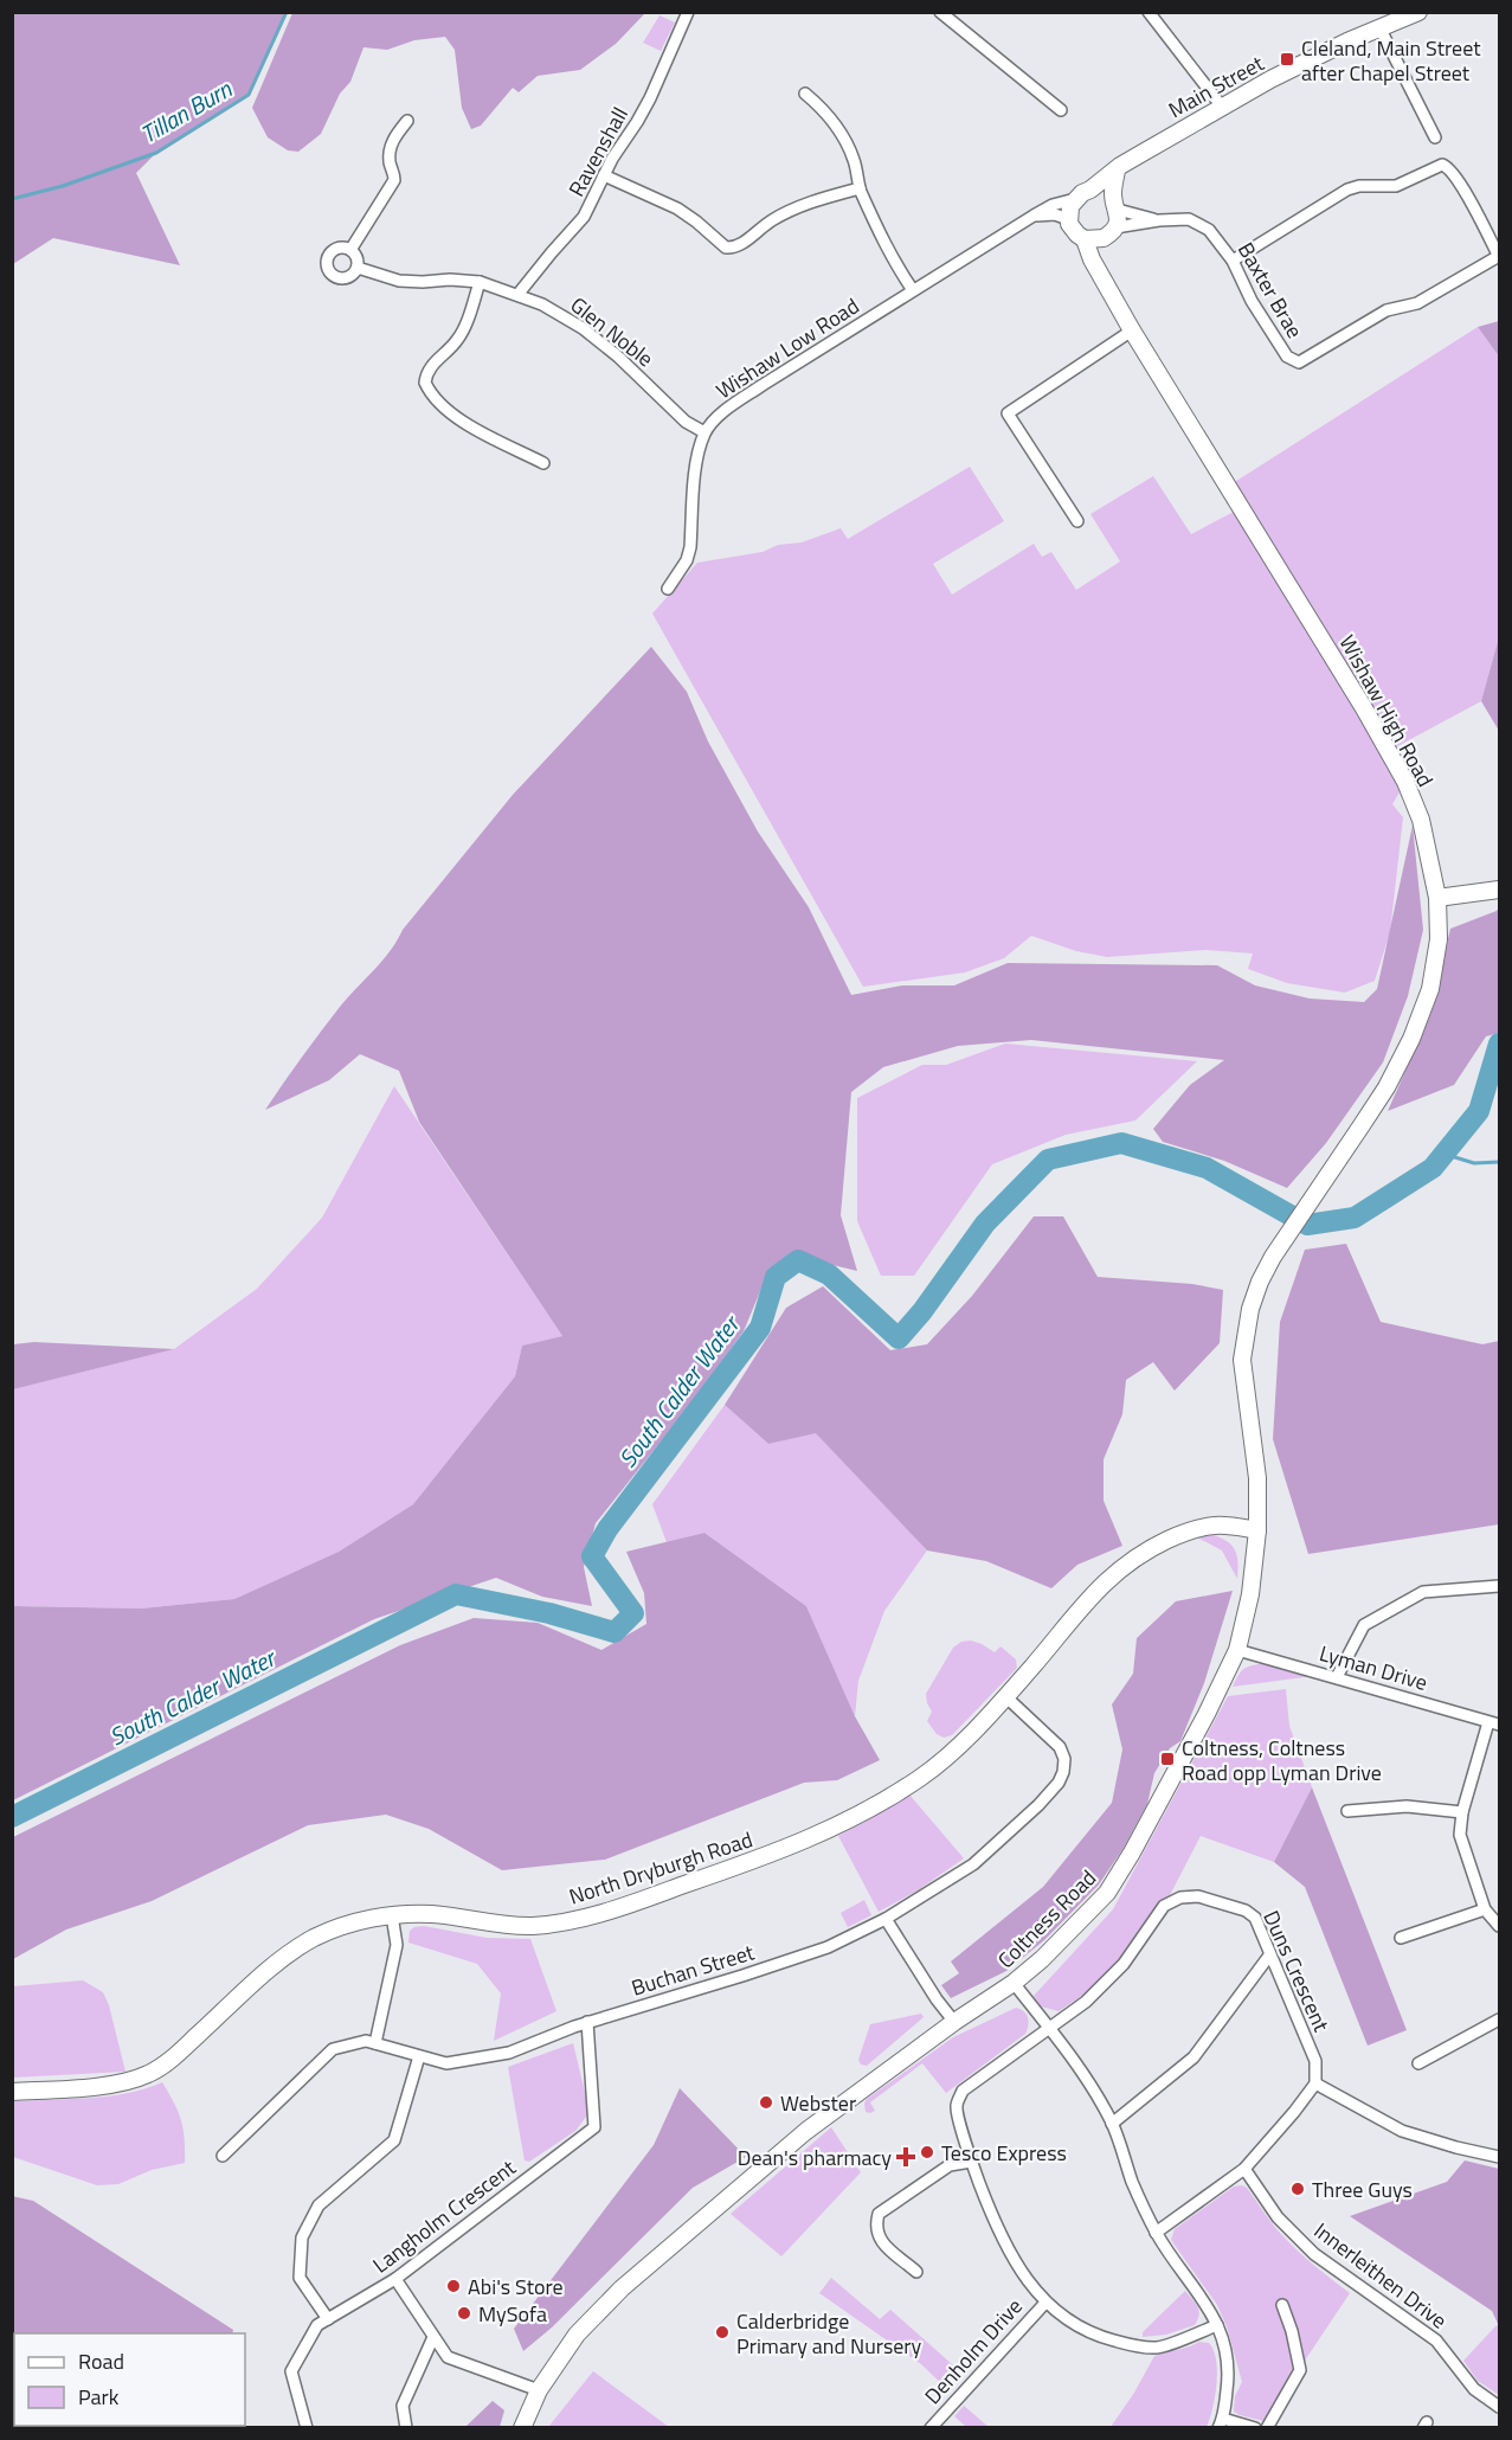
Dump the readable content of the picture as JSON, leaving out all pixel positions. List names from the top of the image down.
{
  "streets": {
    "street": [
      "Main Street",
      "Ravenshall",
      "Baxter Brae",
      "Glen Noble",
      "Wishaw Low Road",
      "Wishaw High Road",
      "Lyman Drive",
      "North Dryburgh Road",
      "Coltness Road",
      "Buchan Street",
      "Duns Crescent",
      "Langholm Crescent",
      "Innerleithen Drive",
      "Denholm Drive"
    ]
  },
  "crossings": [
    ["Main Street", "Baxter Brae"],
    ["Main Street", "Wishaw Low Road"],
    ["Main Street", "Wishaw High Road"],
    ["Ravenshall", "Glen Noble"],
    ["Baxter Brae", "Wishaw Low Road"],
    ["Baxter Brae", "Wishaw High Road"],
    ["Glen Noble", "Wishaw Low Road"],
    ["Wishaw Low Road", "Wishaw High Road"],
    ["Wishaw High Road", "Coltness Road"],
    ["Lyman Drive", "Coltness Road"],
    ["North Dryburgh Road", "Coltness Road"],
    ["North Dryburgh Road", "Buchan Street"],
    ["Buchan Street", "Langholm Crescent"]
  ],
  "water": ["Tillan Burn", "South Calder Water"],
  "places": {
    "transit": ["Cleland, Main Street after Chapel Street", "Coltness, Coltness Road opp Lyman Drive"],
    "other": [
      "Webster",
      "Tesco Express",
      "Three Guys",
      "Abi's Store",
      "MySofa",
      "Calderbridge Primary and Nursery"
    ],
    "health": ["Dean's pharmacy"]
  },
  "legend": ["Road", "Park"]
}
